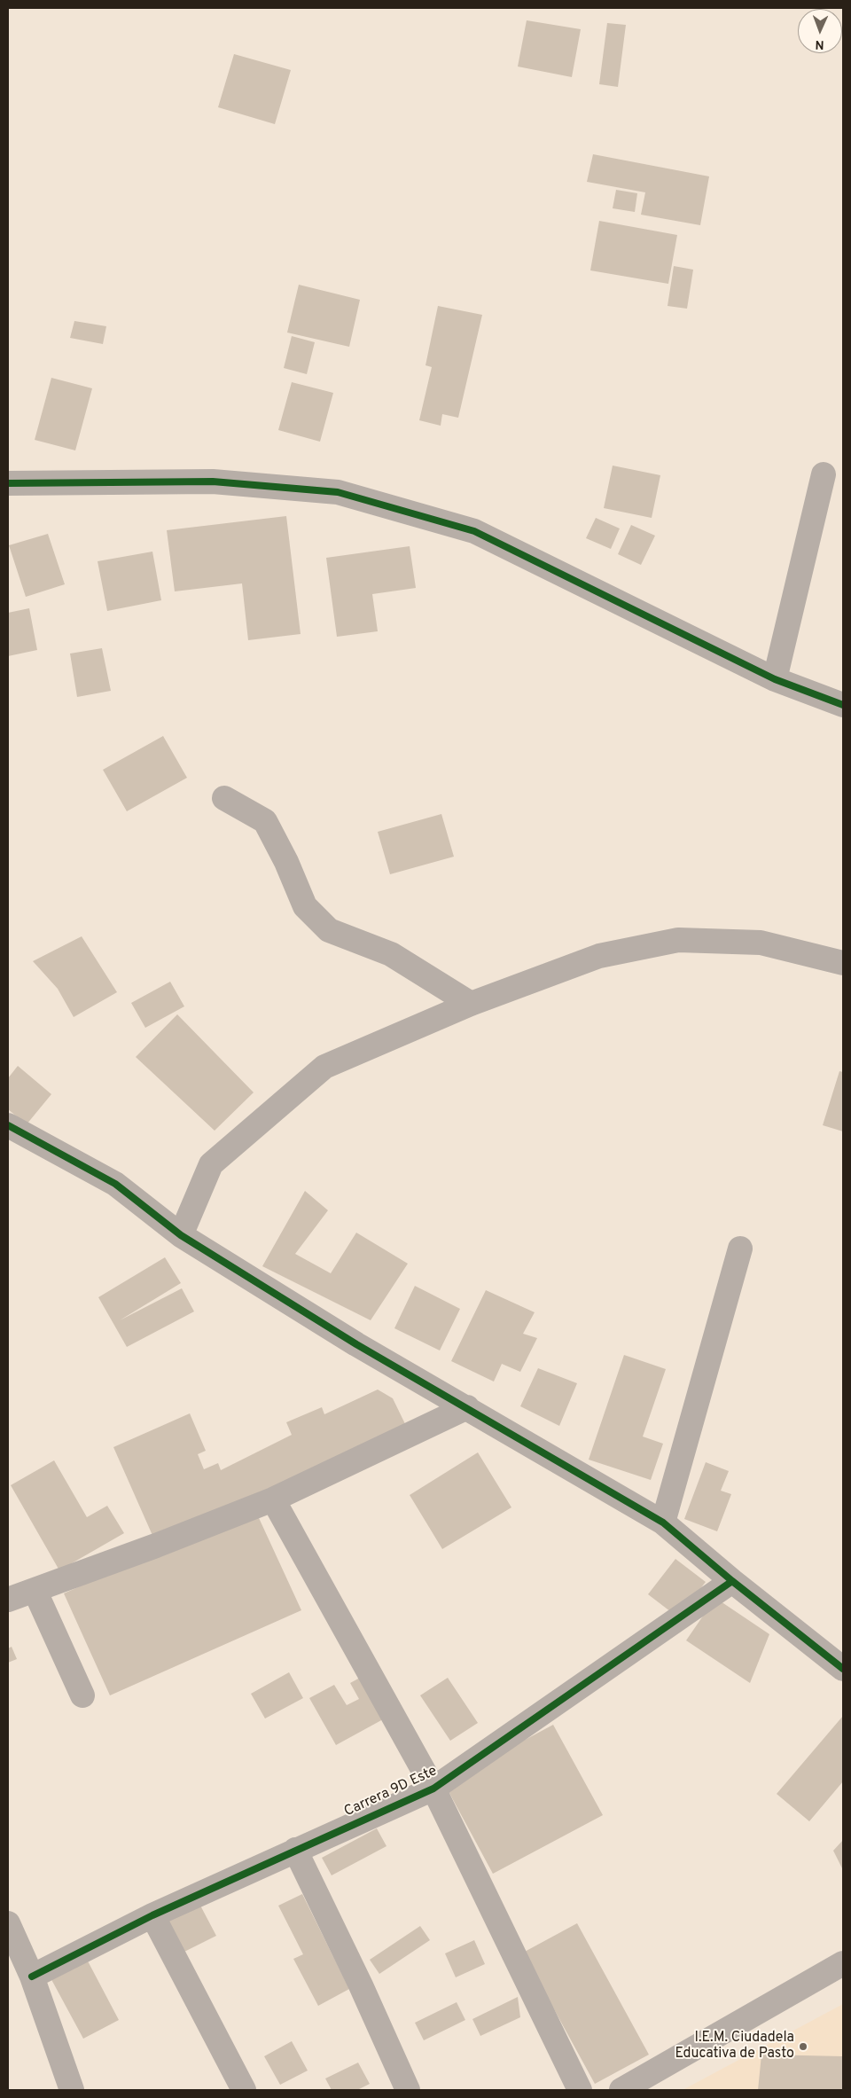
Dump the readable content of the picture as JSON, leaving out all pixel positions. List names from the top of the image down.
{
  "streets": {
    "street": ["Carrera 9D Este"]
  },
  "places": ["I.E.M. Ciudadela Educativa de Pasto"],
  "north": "bottom"
}
